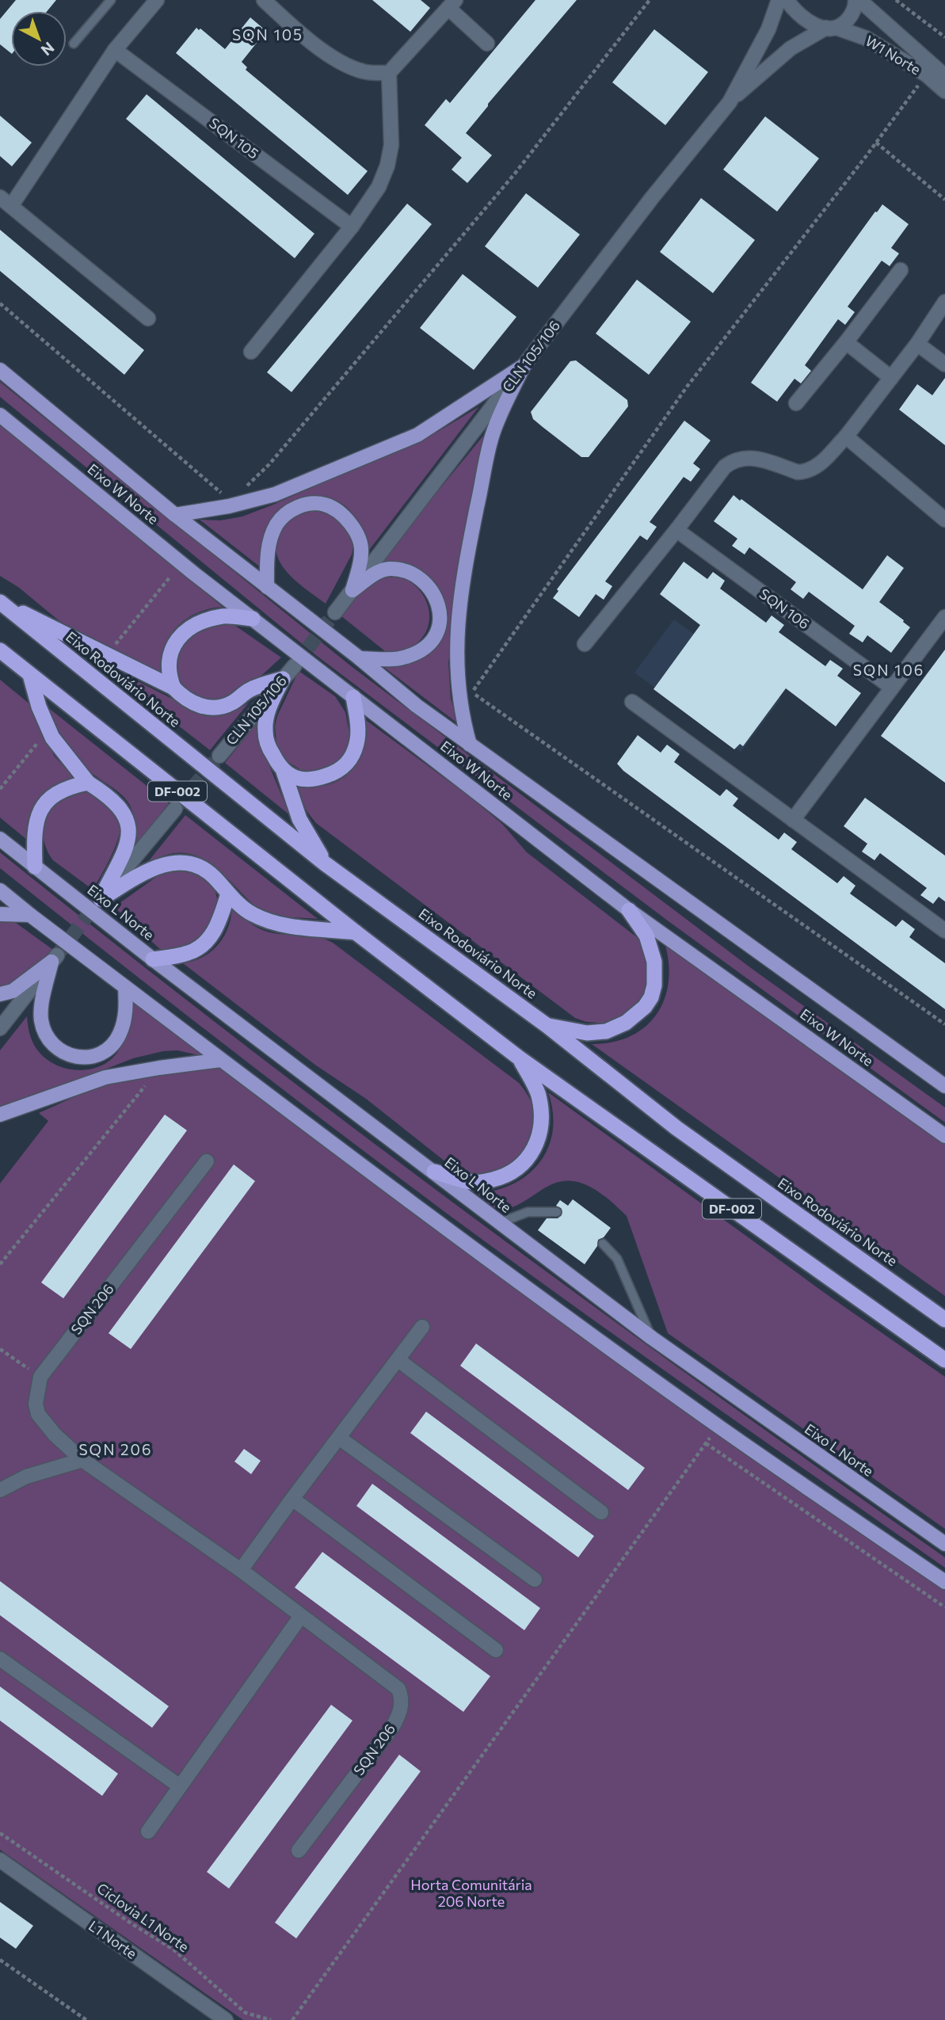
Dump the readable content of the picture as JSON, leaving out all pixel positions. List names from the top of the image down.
{
  "streets": {
    "highway": ["Eixo Rodoviário Norte", "DF-002"],
    "main road": ["Eixo W Norte", "Eixo L Norte"],
    "street": [
      "W1 Norte",
      "SQN 105",
      "CLN 105/106",
      "SQN 106",
      "SQN 206",
      "L1 Norte"
    ],
    "path": ["Ciclovia L1 Norte"]
  },
  "crossings": [
    ["W1 Norte", "CLN 105/106"]
  ],
  "districts": ["SQN 105", "SQN 106", "SQN 206"],
  "parks": ["Horta Comunitária 206 Norte"],
  "north": "bottom right"
}
